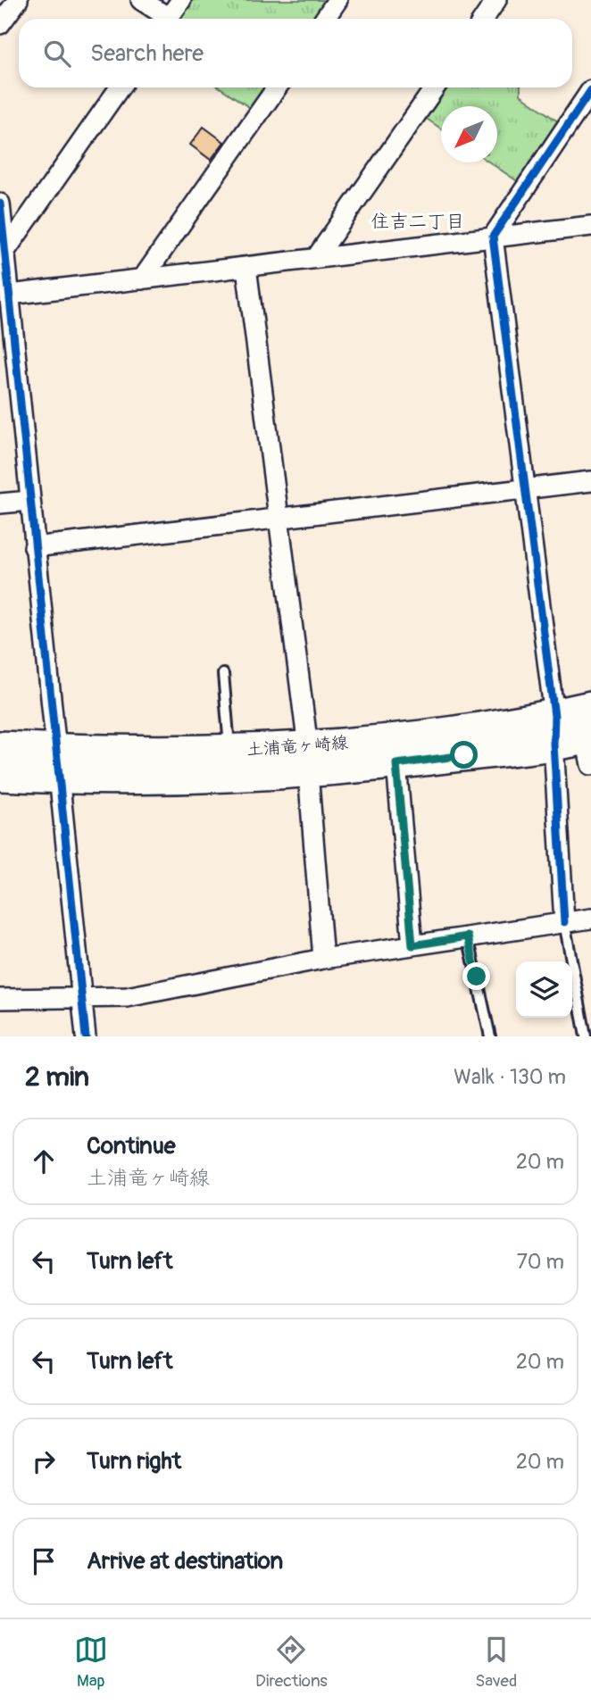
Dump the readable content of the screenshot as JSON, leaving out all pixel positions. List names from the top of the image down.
{
  "streets": {
    "main road": ["土浦竜ヶ崎線"]
  },
  "districts": ["住吉二丁目"],
  "north": "bottom left",
  "page": {
    "search": "Search here",
    "heading": ["2 min", "Walk · 130 m"],
    "list": [
      ["Continue", "土浦竜ヶ崎線", "20 m"],
      ["Turn left", "70 m"],
      ["Turn left", "20 m"],
      ["Turn right", "20 m"],
      "Arrive at destination"
    ],
    "nav": ["Map", "Directions", "Saved"]
  }
}
